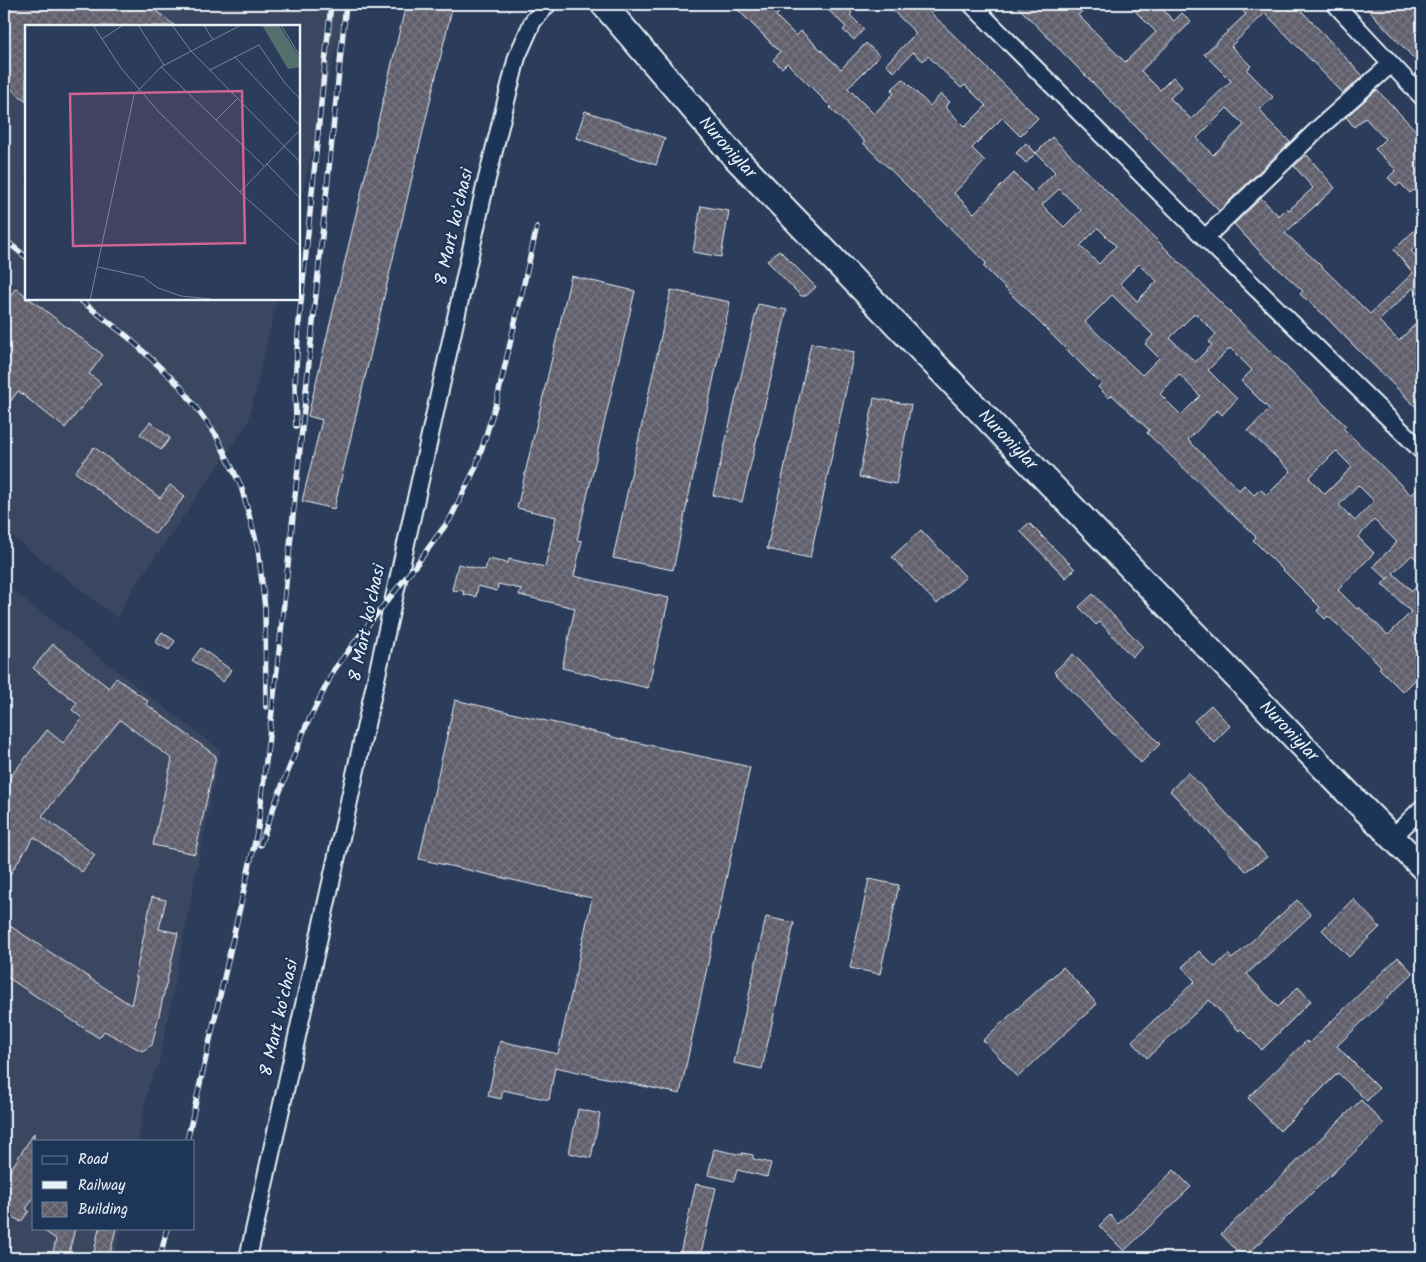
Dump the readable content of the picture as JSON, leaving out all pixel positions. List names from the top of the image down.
{
  "streets": {
    "main road": ["Nuroniylar"],
    "street": ["8 Mart koʻchasi"]
  },
  "legend": ["Road", "Railway", "Building"]
}
